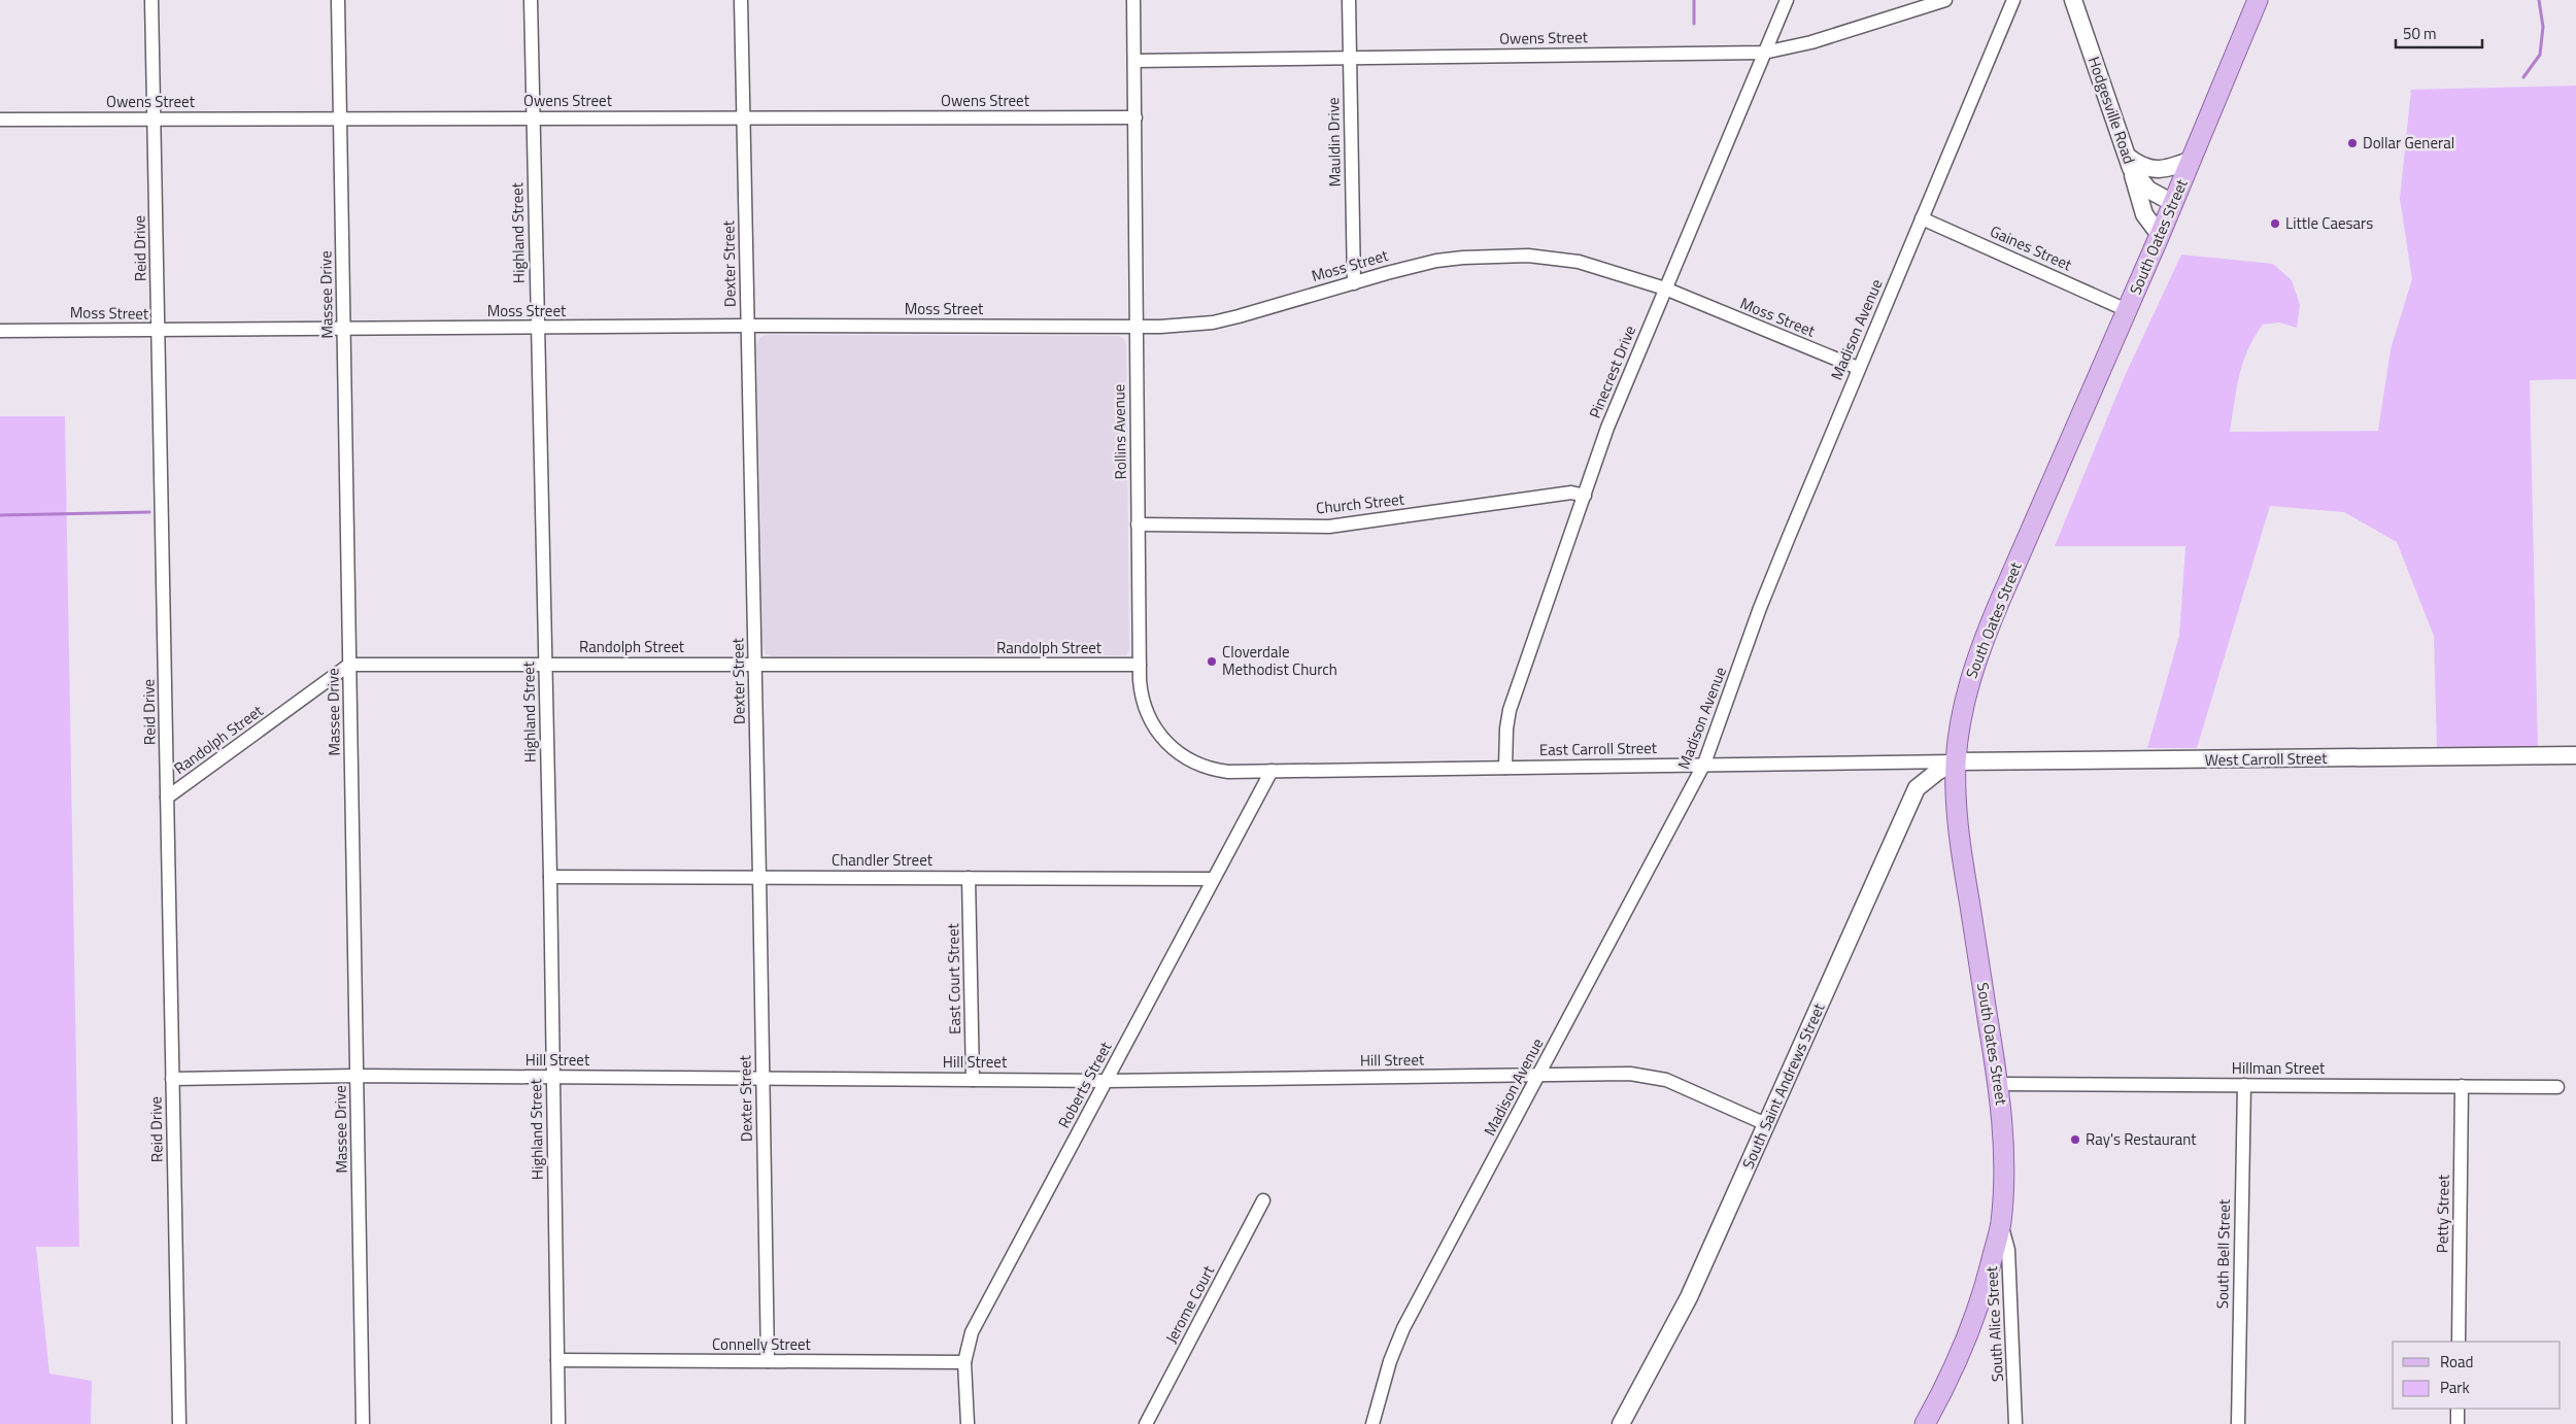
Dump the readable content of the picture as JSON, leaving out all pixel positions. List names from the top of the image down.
{
  "streets": {
    "main road": ["South Oates Street"],
    "street": [
      "Owens Street",
      "Hodgesville Road",
      "Mauldin Drive",
      "Highland Street",
      "Reid Drive",
      "Gaines Street",
      "Dexter Street",
      "Moss Street",
      "Massee Drive",
      "Madison Avenue",
      "Pinecrest Drive",
      "Rollins Avenue",
      "Church Street",
      "Randolph Street",
      "East Carroll Street",
      "West Carroll Street",
      "Chandler Street",
      "East Court Street",
      "Hill Street",
      "Hillman Street",
      "Roberts Street",
      "South Saint Andrews Street",
      "Petty Street",
      "South Bell Street",
      "Jerome Court",
      "South Alice Street",
      "Connelly Street"
    ]
  },
  "crossings": [
    ["Owens Street", "Mauldin Drive"],
    ["Owens Street", "Highland Street"],
    ["Owens Street", "Reid Drive"],
    ["Owens Street", "Dexter Street"],
    ["Owens Street", "Massee Drive"],
    ["Owens Street", "Pinecrest Drive"],
    ["Owens Street", "Rollins Avenue"],
    ["Hodgesville Road", "South Oates Street"],
    ["Mauldin Drive", "Moss Street"],
    ["Highland Street", "Moss Street"],
    ["Highland Street", "Randolph Street"],
    ["Highland Street", "Chandler Street"],
    ["Highland Street", "Hill Street"],
    ["Highland Street", "Connelly Street"],
    ["South Oates Street", "Gaines Street"],
    ["South Oates Street", "East Carroll Street"],
    ["South Oates Street", "West Carroll Street"],
    ["South Oates Street", "Hillman Street"],
    ["South Oates Street", "South Saint Andrews Street"],
    ["South Oates Street", "South Alice Street"],
    ["Reid Drive", "Moss Street"],
    ["Reid Drive", "Randolph Street"],
    ["Reid Drive", "Hill Street"],
    ["Gaines Street", "Madison Avenue"],
    ["Dexter Street", "Moss Street"],
    ["Dexter Street", "Randolph Street"],
    ["Dexter Street", "Chandler Street"],
    ["Dexter Street", "Hill Street"],
    ["Dexter Street", "Connelly Street"],
    ["Moss Street", "Massee Drive"],
    ["Moss Street", "Madison Avenue"],
    ["Moss Street", "Pinecrest Drive"],
    ["Moss Street", "Rollins Avenue"],
    ["Massee Drive", "Randolph Street"],
    ["Massee Drive", "Hill Street"],
    ["Madison Avenue", "East Carroll Street"],
    ["Madison Avenue", "Hill Street"],
    ["Pinecrest Drive", "Church Street"],
    ["Pinecrest Drive", "East Carroll Street"],
    ["Rollins Avenue", "Church Street"],
    ["Rollins Avenue", "Randolph Street"],
    ["Rollins Avenue", "East Carroll Street"],
    ["Rollins Avenue", "Roberts Street"],
    ["East Carroll Street", "West Carroll Street"],
    ["East Carroll Street", "Roberts Street"],
    ["East Carroll Street", "South Saint Andrews Street"],
    ["West Carroll Street", "South Saint Andrews Street"],
    ["Chandler Street", "East Court Street"],
    ["Chandler Street", "Roberts Street"],
    ["East Court Street", "Hill Street"],
    ["Hill Street", "Roberts Street"],
    ["Hill Street", "South Saint Andrews Street"],
    ["Hillman Street", "Petty Street"],
    ["Hillman Street", "South Bell Street"],
    ["Roberts Street", "Connelly Street"]
  ],
  "places": [
    "Dollar General",
    "Little Caesars",
    "Cloverdale Methodist Church",
    "Ray's Restaurant"
  ],
  "legend": ["Road", "Park"],
  "scale_bar": "50 m"
}
